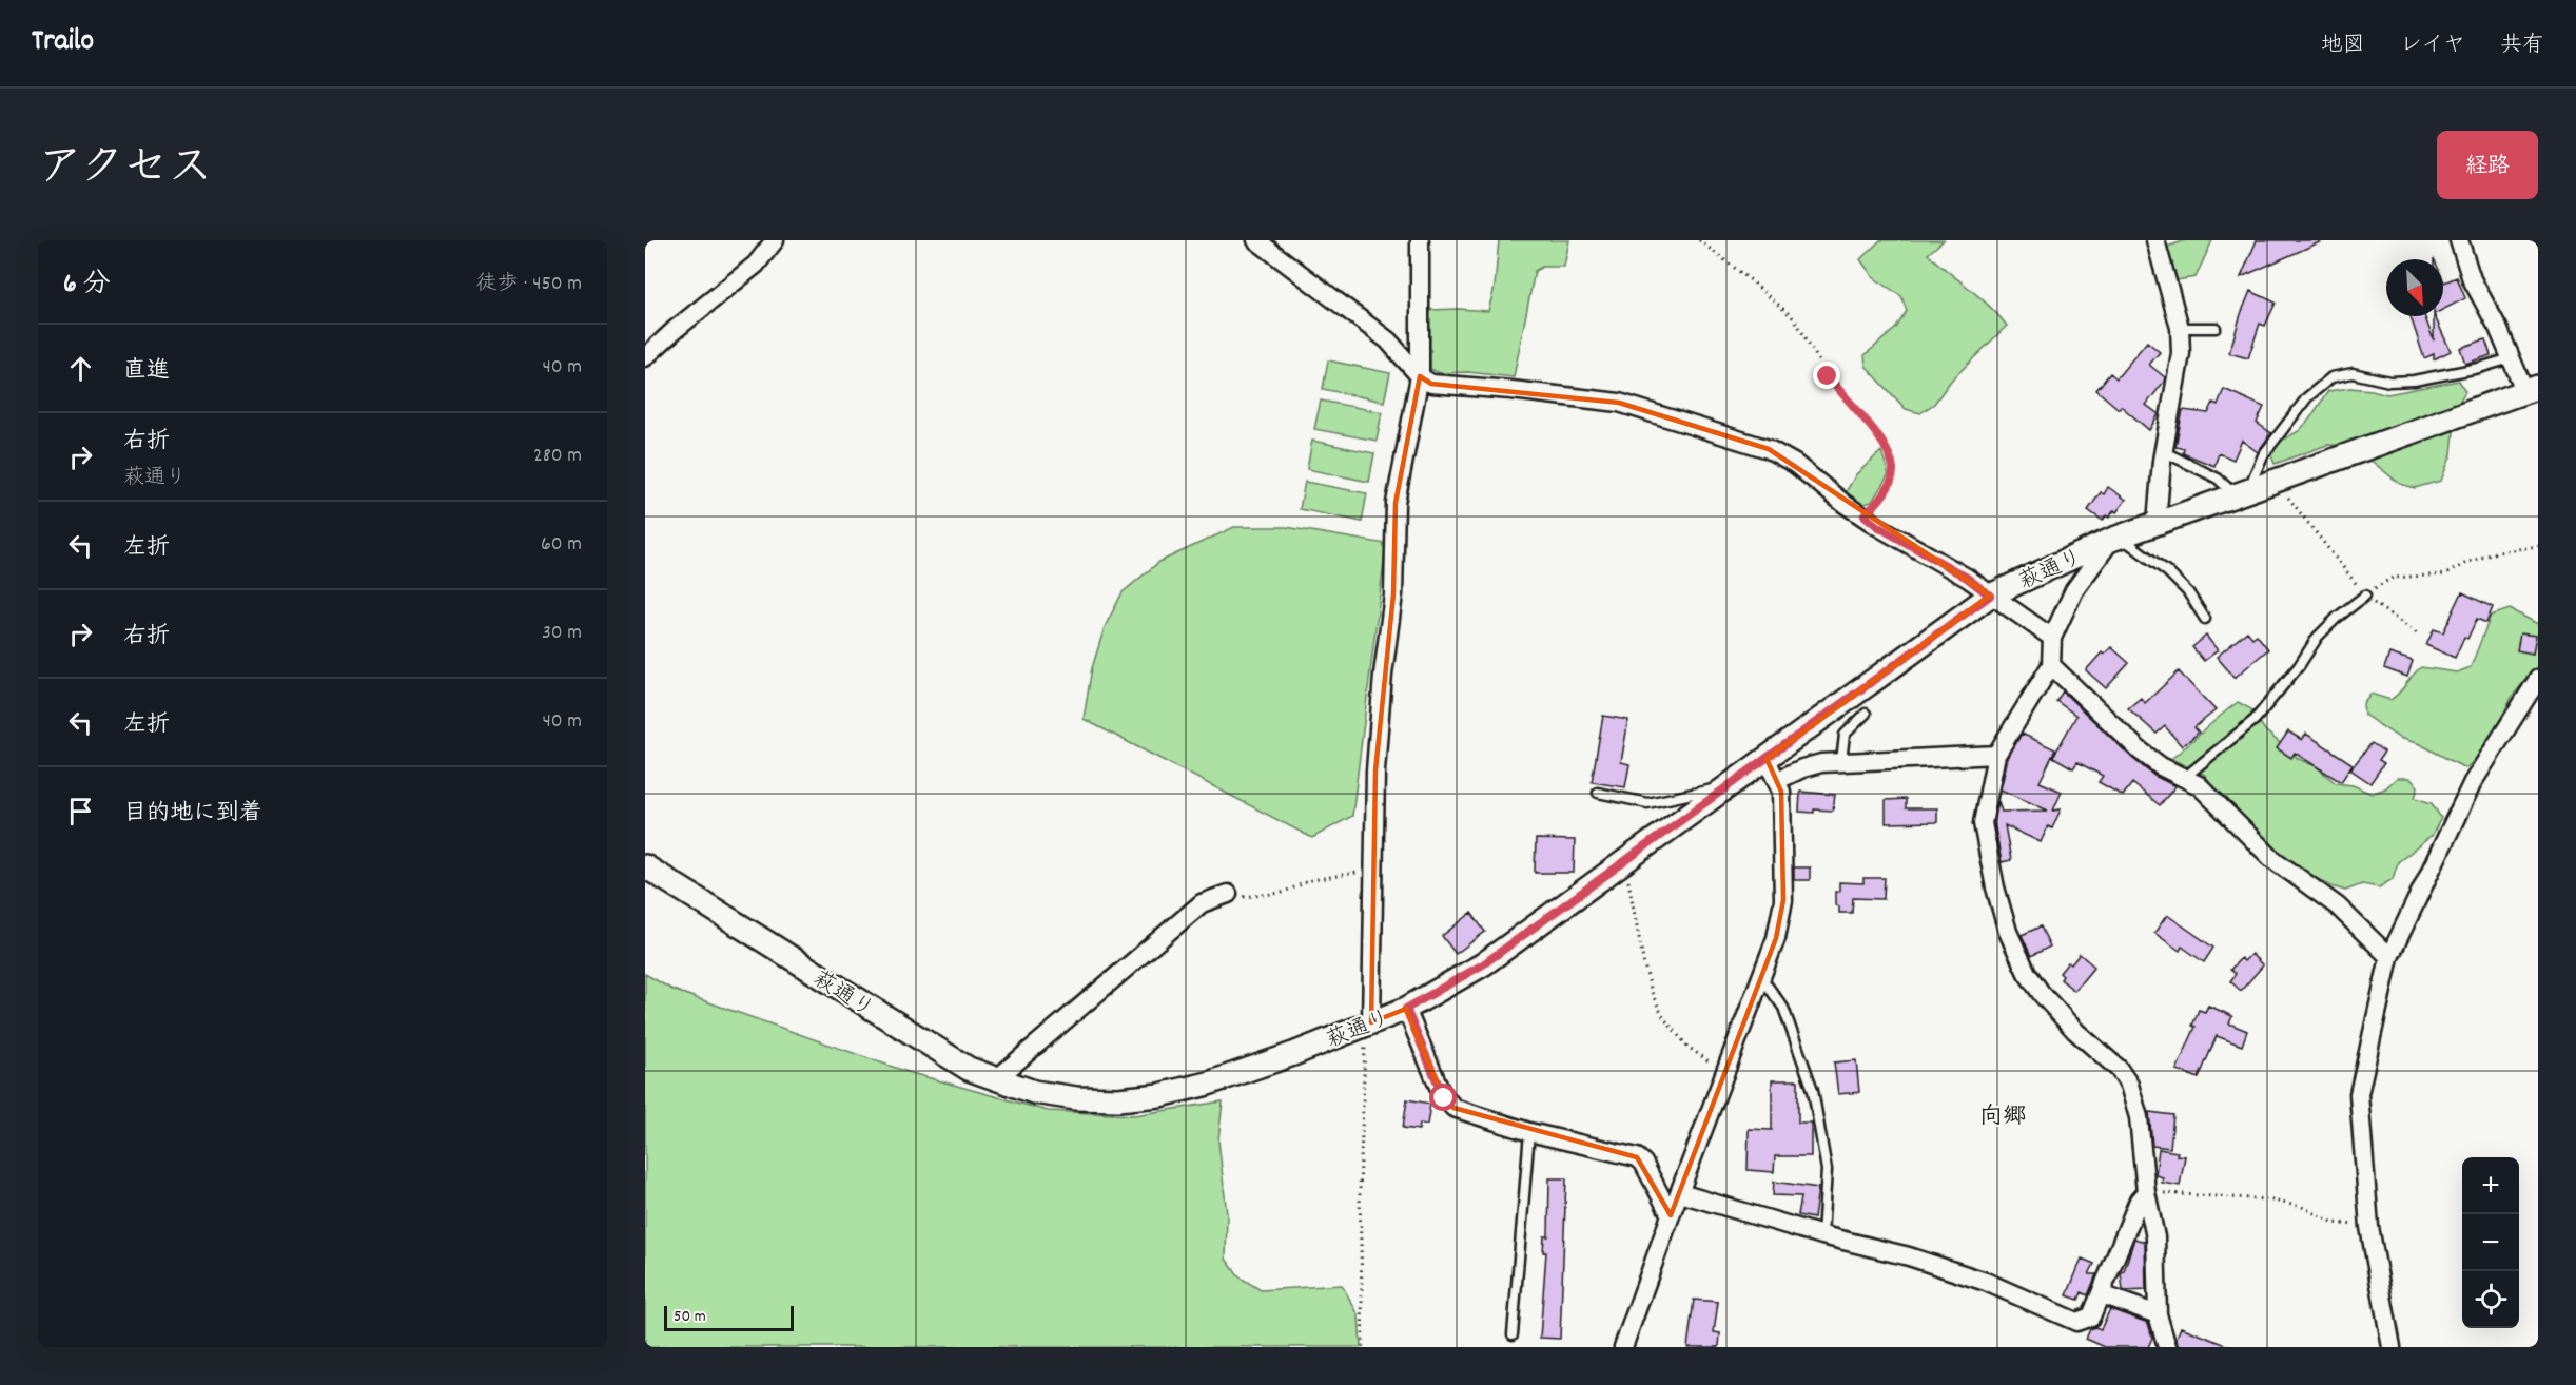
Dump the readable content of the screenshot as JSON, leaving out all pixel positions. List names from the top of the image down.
{
  "streets": {
    "street": ["萩通り"]
  },
  "districts": ["向郷"],
  "scale_bar": "50 m",
  "north": "bottom right",
  "page": {
    "header": "Trailo",
    "nav": ["地図", "レイヤ", "共有"],
    "title": "アクセス",
    "buttons": "経路",
    "heading": ["6 分", "徒歩 · 450 m"],
    "list": [
      ["直進", "40 m"],
      ["右折", "萩通り", "280 m"],
      ["左折", "60 m"],
      ["右折", "30 m"],
      ["左折", "40 m"],
      "目的地に到着"
    ],
    "map_buttons": ["+", "−"],
    "scale": "50 m"
  }
}
